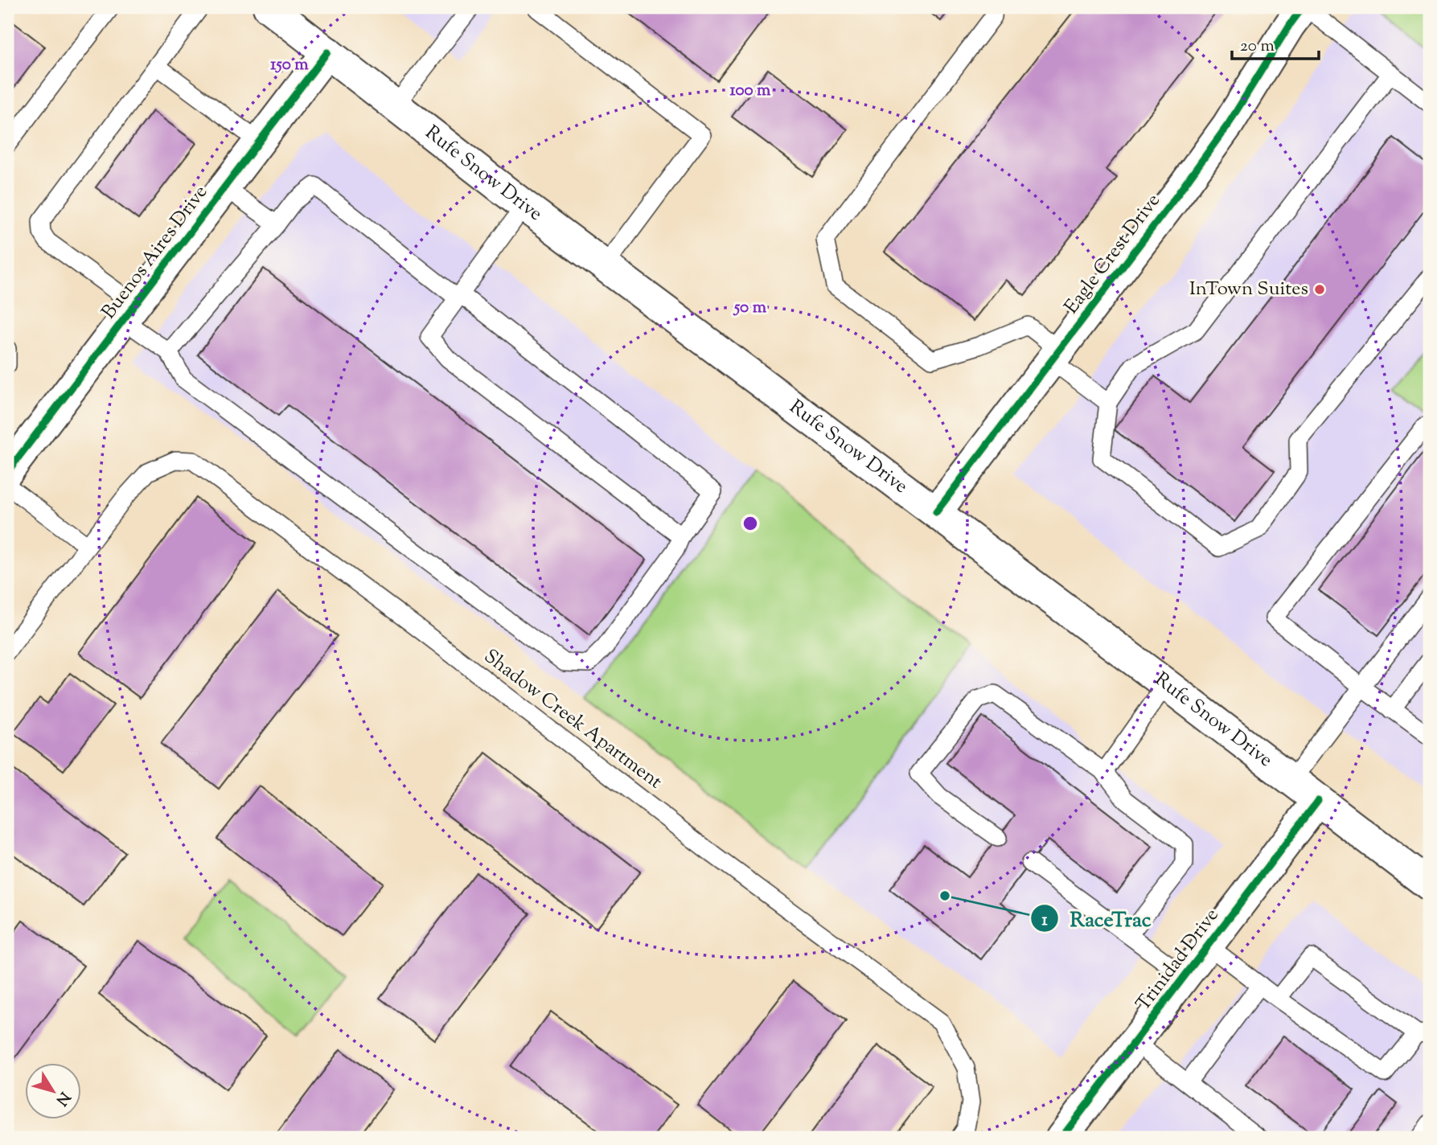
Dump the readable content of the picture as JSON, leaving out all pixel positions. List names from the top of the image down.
{
  "streets": {
    "street": [
      "Rufe Snow Drive",
      "Buenos Aires Drive",
      "Eagle Crest Drive",
      "Trinidad Drive"
    ],
    "lane": ["Shadow Creek Apartment"]
  },
  "crossings": [
    ["Rufe Snow Drive", "Buenos Aires Drive"],
    ["Rufe Snow Drive", "Eagle Crest Drive"],
    ["Rufe Snow Drive", "Trinidad Drive"]
  ],
  "places": ["InTown Suites", "RaceTrac"],
  "scale_bar": "20 m",
  "north": "bottom right",
  "rings": ["150 m", "100 m", "50 m"]
}
